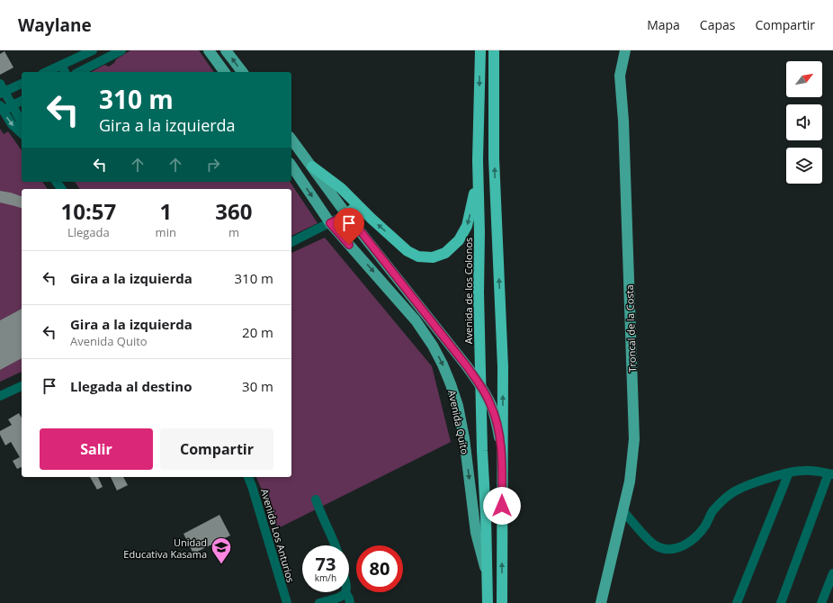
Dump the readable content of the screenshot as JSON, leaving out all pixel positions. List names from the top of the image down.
{
  "streets": {
    "highway": ["Avenida de los Colonos", "Avenida Quito"],
    "main road": ["Troncal de la Costa"],
    "street": ["Avenida Los Anturios"]
  },
  "crossings": [
    ["Avenida de los Colonos", "Avenida Quito"]
  ],
  "places": {
    "school or university": ["Unidad Educativa Kasama"]
  },
  "north": "top right",
  "page": {
    "header": "Waylane",
    "nav": ["Mapa", "Capas", "Compartir"],
    "turn": ["310 m", "Gira a la izquierda"],
    "eta": [
      "10:57",
      "Llegada",
      "1",
      "min",
      "360",
      "m"
    ],
    "list": [
      {
        "name": "Gira a la izquierda",
        "value": "310 m"
      },
      {
        "name": "Gira a la izquierda",
        "note": "Avenida Quito",
        "value": "20 m"
      },
      {
        "name": "Llegada al destino",
        "value": "30 m"
      }
    ],
    "buttons": ["Salir", "Compartir"],
    "speed": "73 km/h",
    "limit": "80"
  }
}
